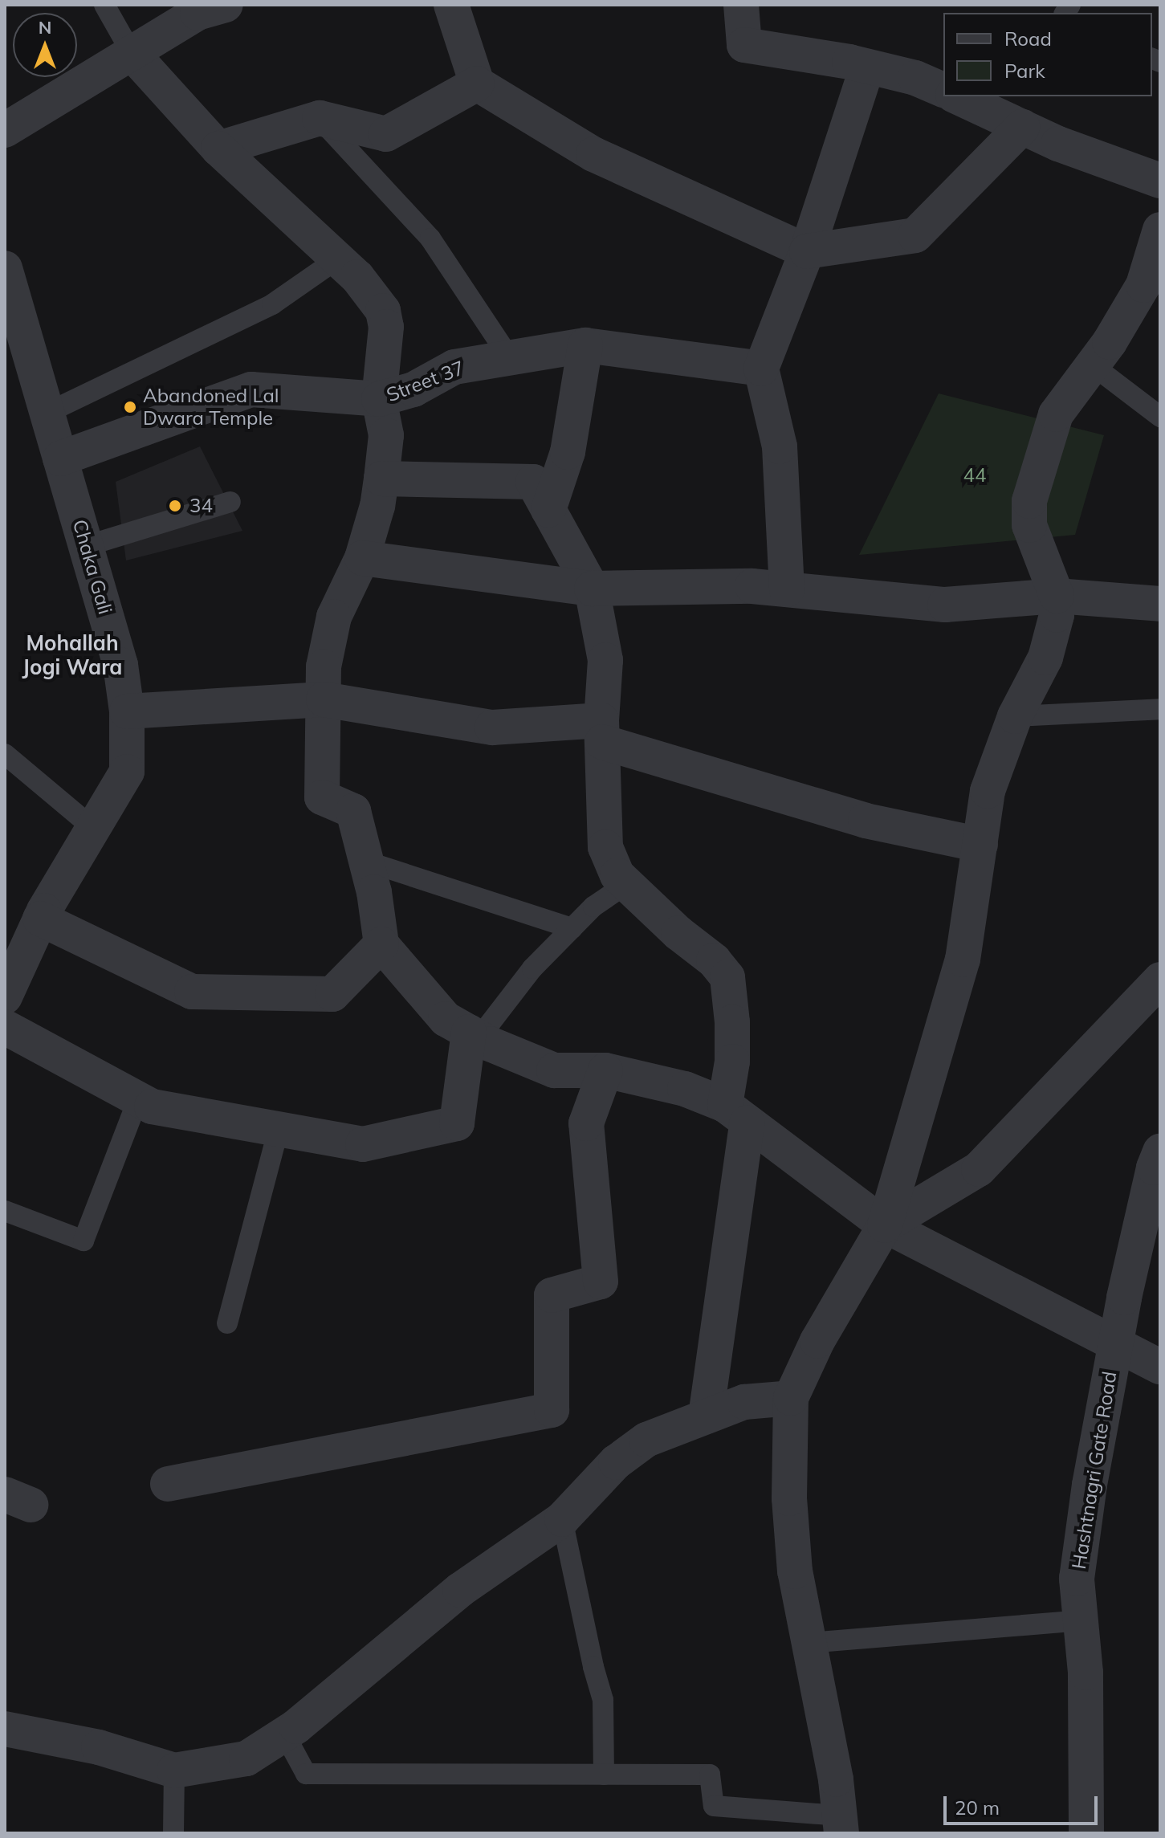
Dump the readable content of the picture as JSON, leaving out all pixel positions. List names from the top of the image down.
{
  "streets": {
    "street": ["Street 37", "Chaka Gali", "Hashtnagri Gate Road"]
  },
  "crossings": [
    ["Street 37", "Chaka Gali"]
  ],
  "districts": ["Mohallah Jogi Wara"],
  "parks": ["44"],
  "places": ["Abandoned Lal Dwara Temple", "34"],
  "legend": ["Road", "Park"],
  "scale_bar": "20 m",
  "north": "top"
}
